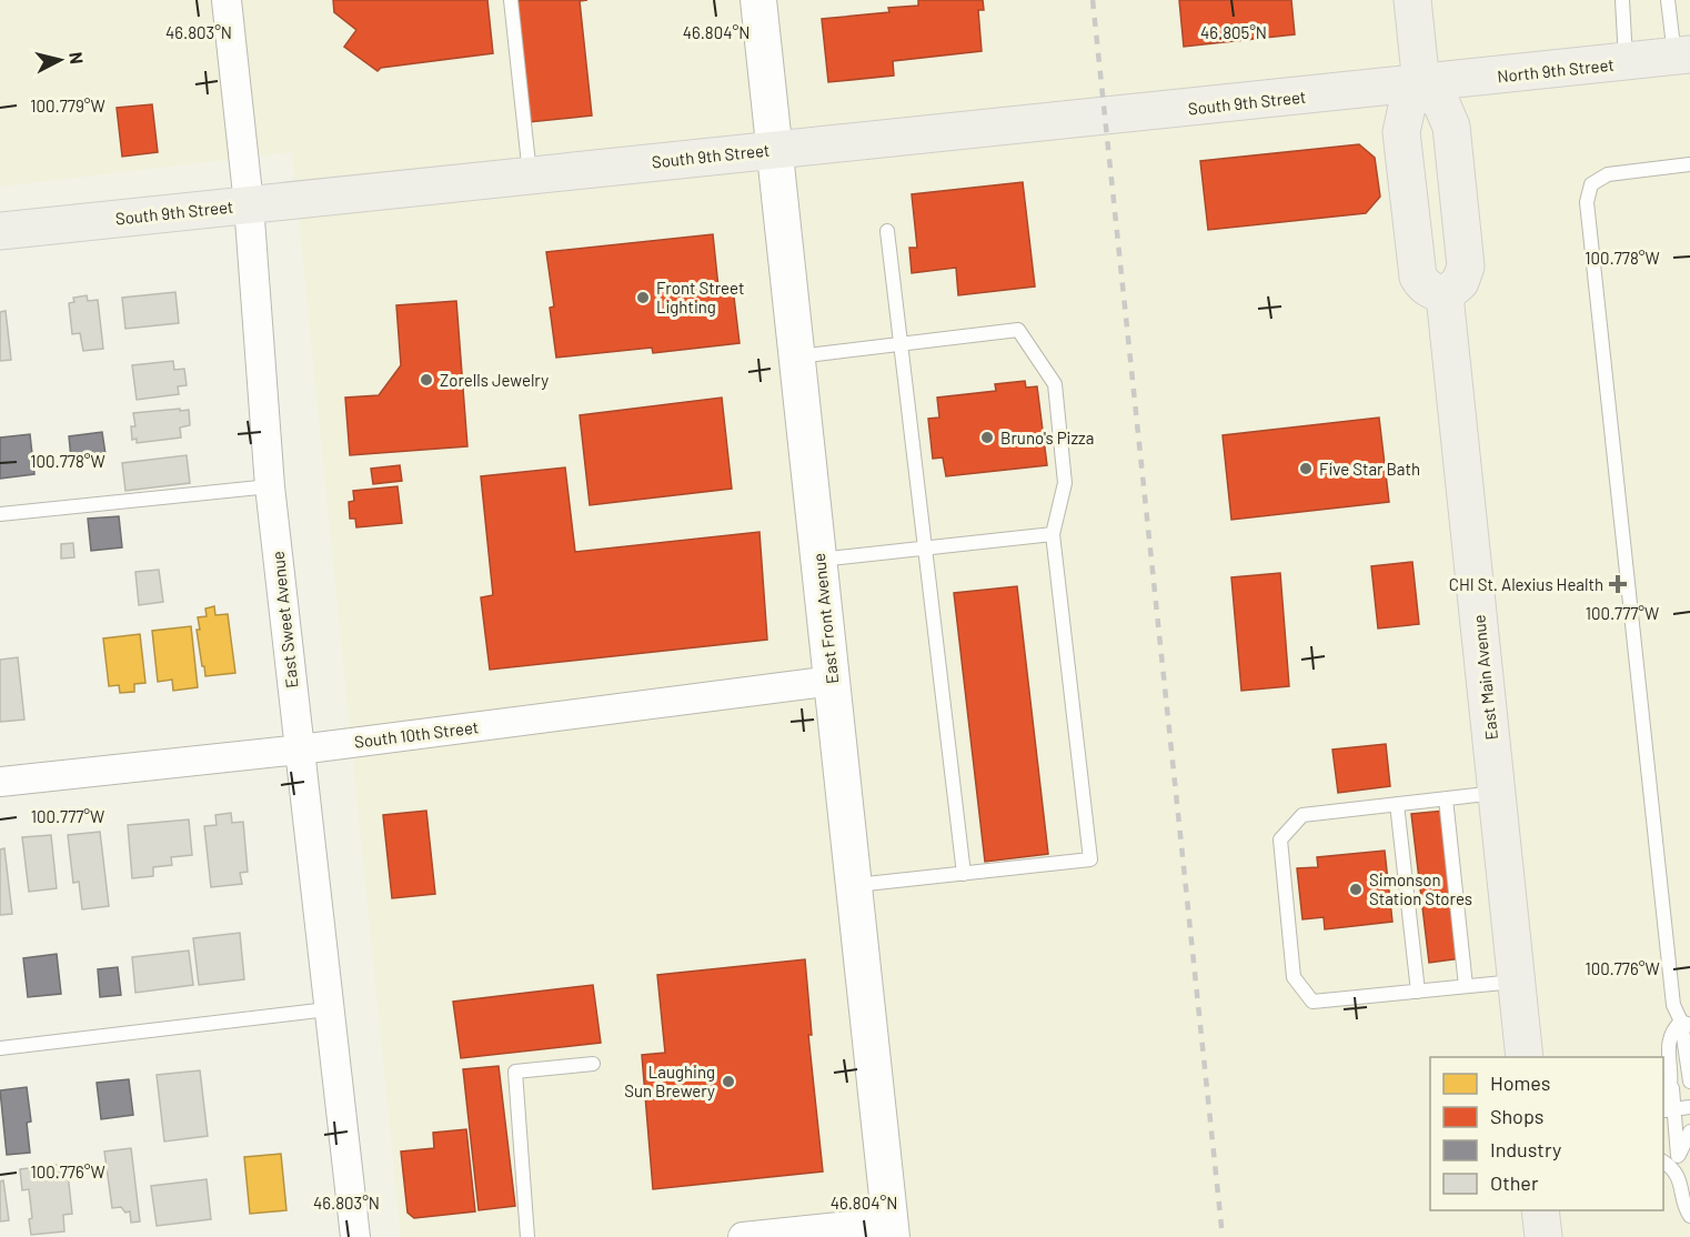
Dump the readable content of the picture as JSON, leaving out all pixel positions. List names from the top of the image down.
{
  "streets": {
    "main road": ["North 9th Street", "South 9th Street", "East Main Avenue"],
    "street": ["East Front Avenue", "East Sweet Avenue", "South 10th Street"]
  },
  "crossings": [
    ["North 9th Street", "South 9th Street"],
    ["South 9th Street", "East Front Avenue"],
    ["South 9th Street", "East Sweet Avenue"],
    ["East Front Avenue", "South 10th Street"],
    ["East Sweet Avenue", "South 10th Street"]
  ],
  "places": {
    "other": [
      "Front Street Lighting",
      "Zorells Jewelry",
      "Bruno's Pizza",
      "Five Star Bath",
      "Simonson Station Stores",
      "Laughing Sun Brewery"
    ],
    "health": ["CHI St. Alexius Health"]
  },
  "legend": [
    "Homes",
    "Shops",
    "Industry",
    "Other"
  ],
  "north": "right",
  "coordinates": [
    "46.803°N",
    "46.804°N",
    "46.805°N",
    "100.779°W",
    "100.778°W",
    "100.777°W",
    "100.776°W"
  ]
}
